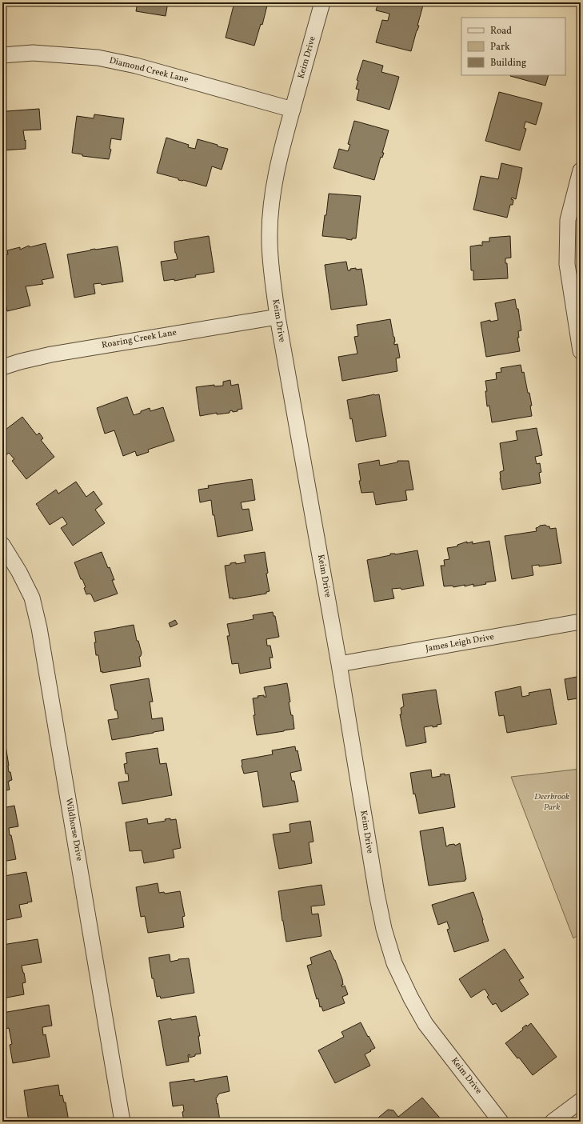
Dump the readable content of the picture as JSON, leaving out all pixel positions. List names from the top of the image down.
{
  "streets": {
    "street": [
      "Keim Drive",
      "Diamond Creek Lane",
      "Roaring Creek Lane",
      "James Leigh Drive",
      "Wildhorse Drive"
    ]
  },
  "crossings": [
    ["Keim Drive", "Diamond Creek Lane"],
    ["Keim Drive", "Roaring Creek Lane"],
    ["Keim Drive", "James Leigh Drive"]
  ],
  "parks": ["Deerbrook Park"],
  "legend": ["Road", "Park", "Building"]
}
